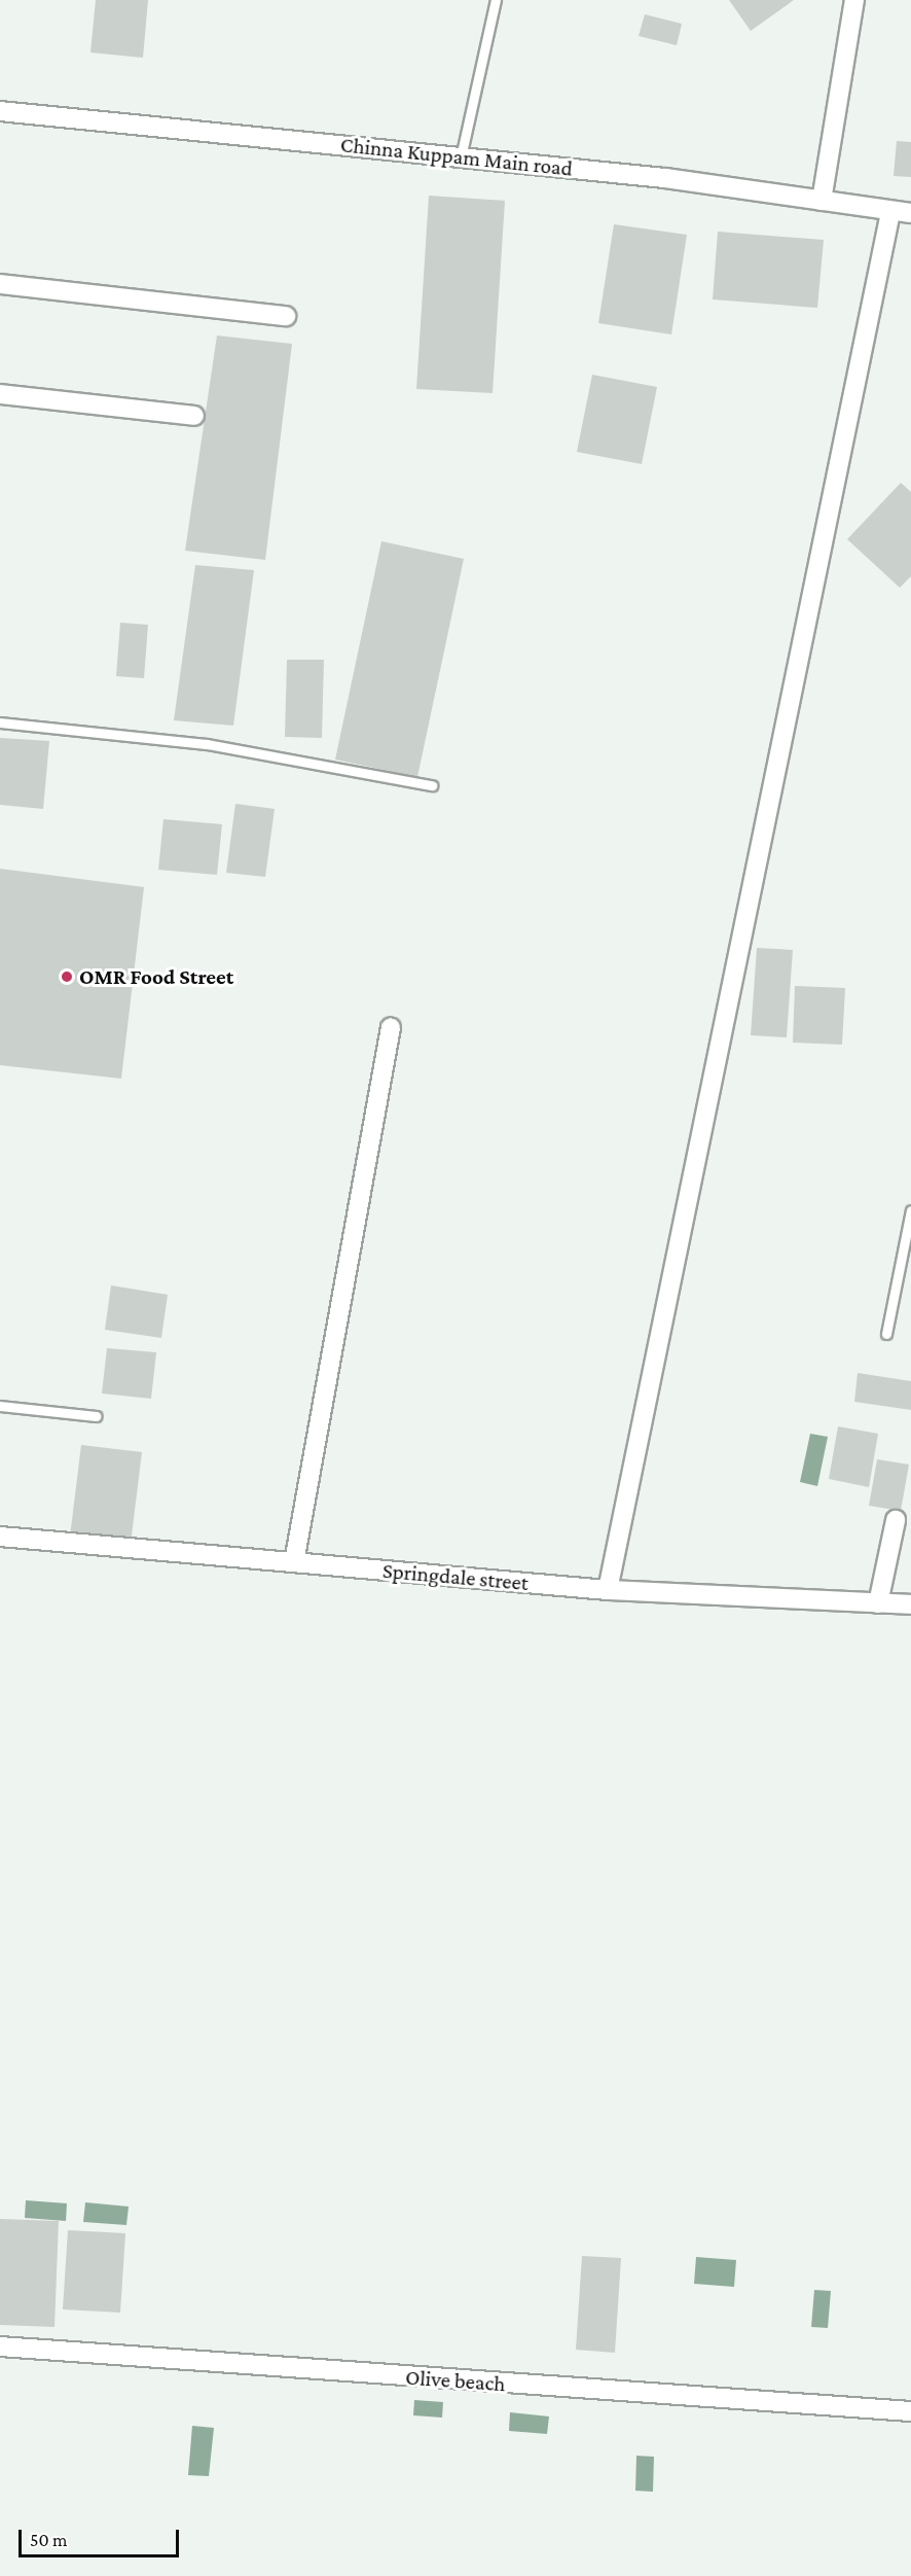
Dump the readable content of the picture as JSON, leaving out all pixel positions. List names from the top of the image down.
{
  "streets": {
    "street": ["Chinna Kuppam Main road", "Springdale street", "Olive beach"]
  },
  "places": ["OMR Food Street"],
  "scale_bar": "50 m"
}
